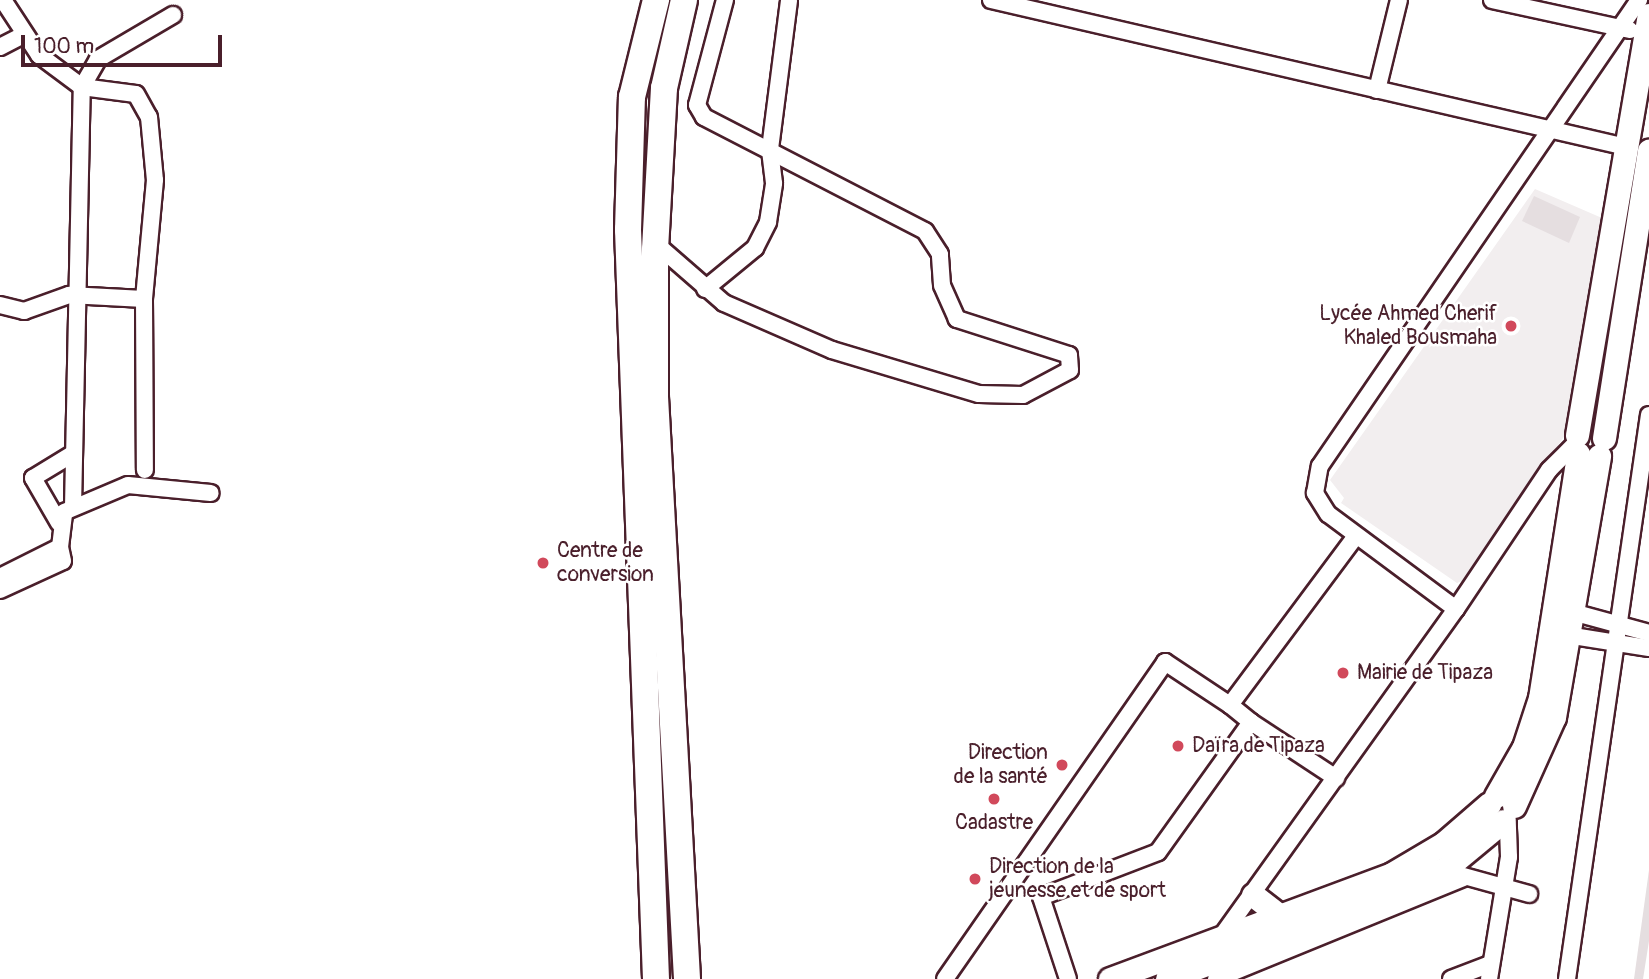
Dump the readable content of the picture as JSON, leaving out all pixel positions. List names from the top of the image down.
{
  "places": [
    "Lycée Ahmed Cherif Khaled Bousmaha",
    "Centre de conversion",
    "Mairie de Tipaza",
    "Daïra de Tipaza",
    "Direction de la santé",
    "Cadastre",
    "Direction de la jeunesse et de sport"
  ],
  "scale_bar": "100 m"
}
